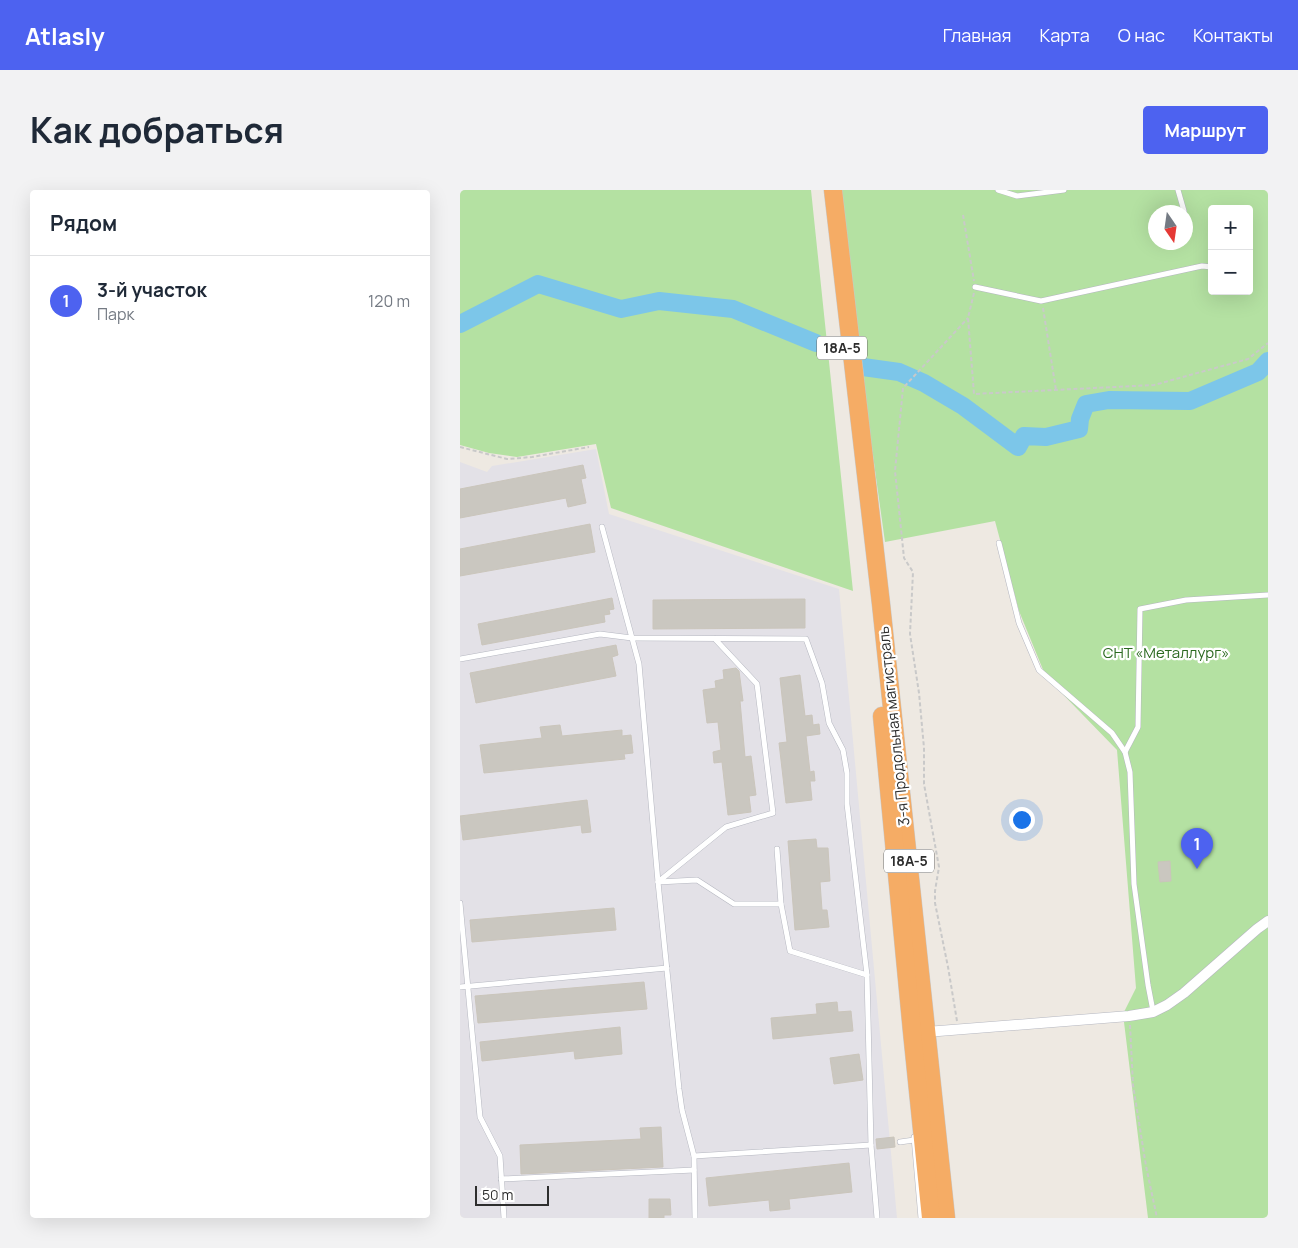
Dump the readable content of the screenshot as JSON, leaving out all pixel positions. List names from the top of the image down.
{
  "streets": {
    "highway": ["18А-5", "3-я Продольная магистраль"]
  },
  "crossings": [
    ["18А-5", "3-я Продольная магистраль"]
  ],
  "parks": ["СНТ «Металлург»"],
  "scale_bar": "50 m",
  "north": "bottom",
  "page": {
    "header": "Atlasly",
    "nav": [
      "Главная",
      "Карта",
      "О нас",
      "Контакты"
    ],
    "title": "Как добраться",
    "buttons": "Маршрут",
    "heading": "Рядом",
    "map_buttons": ["+", "−"],
    "list": [
      {
        "mark": "1",
        "name": "3-й участок",
        "note": "Парк",
        "value": "120 m"
      }
    ],
    "pins": "1",
    "scale": "50 m"
  }
}
